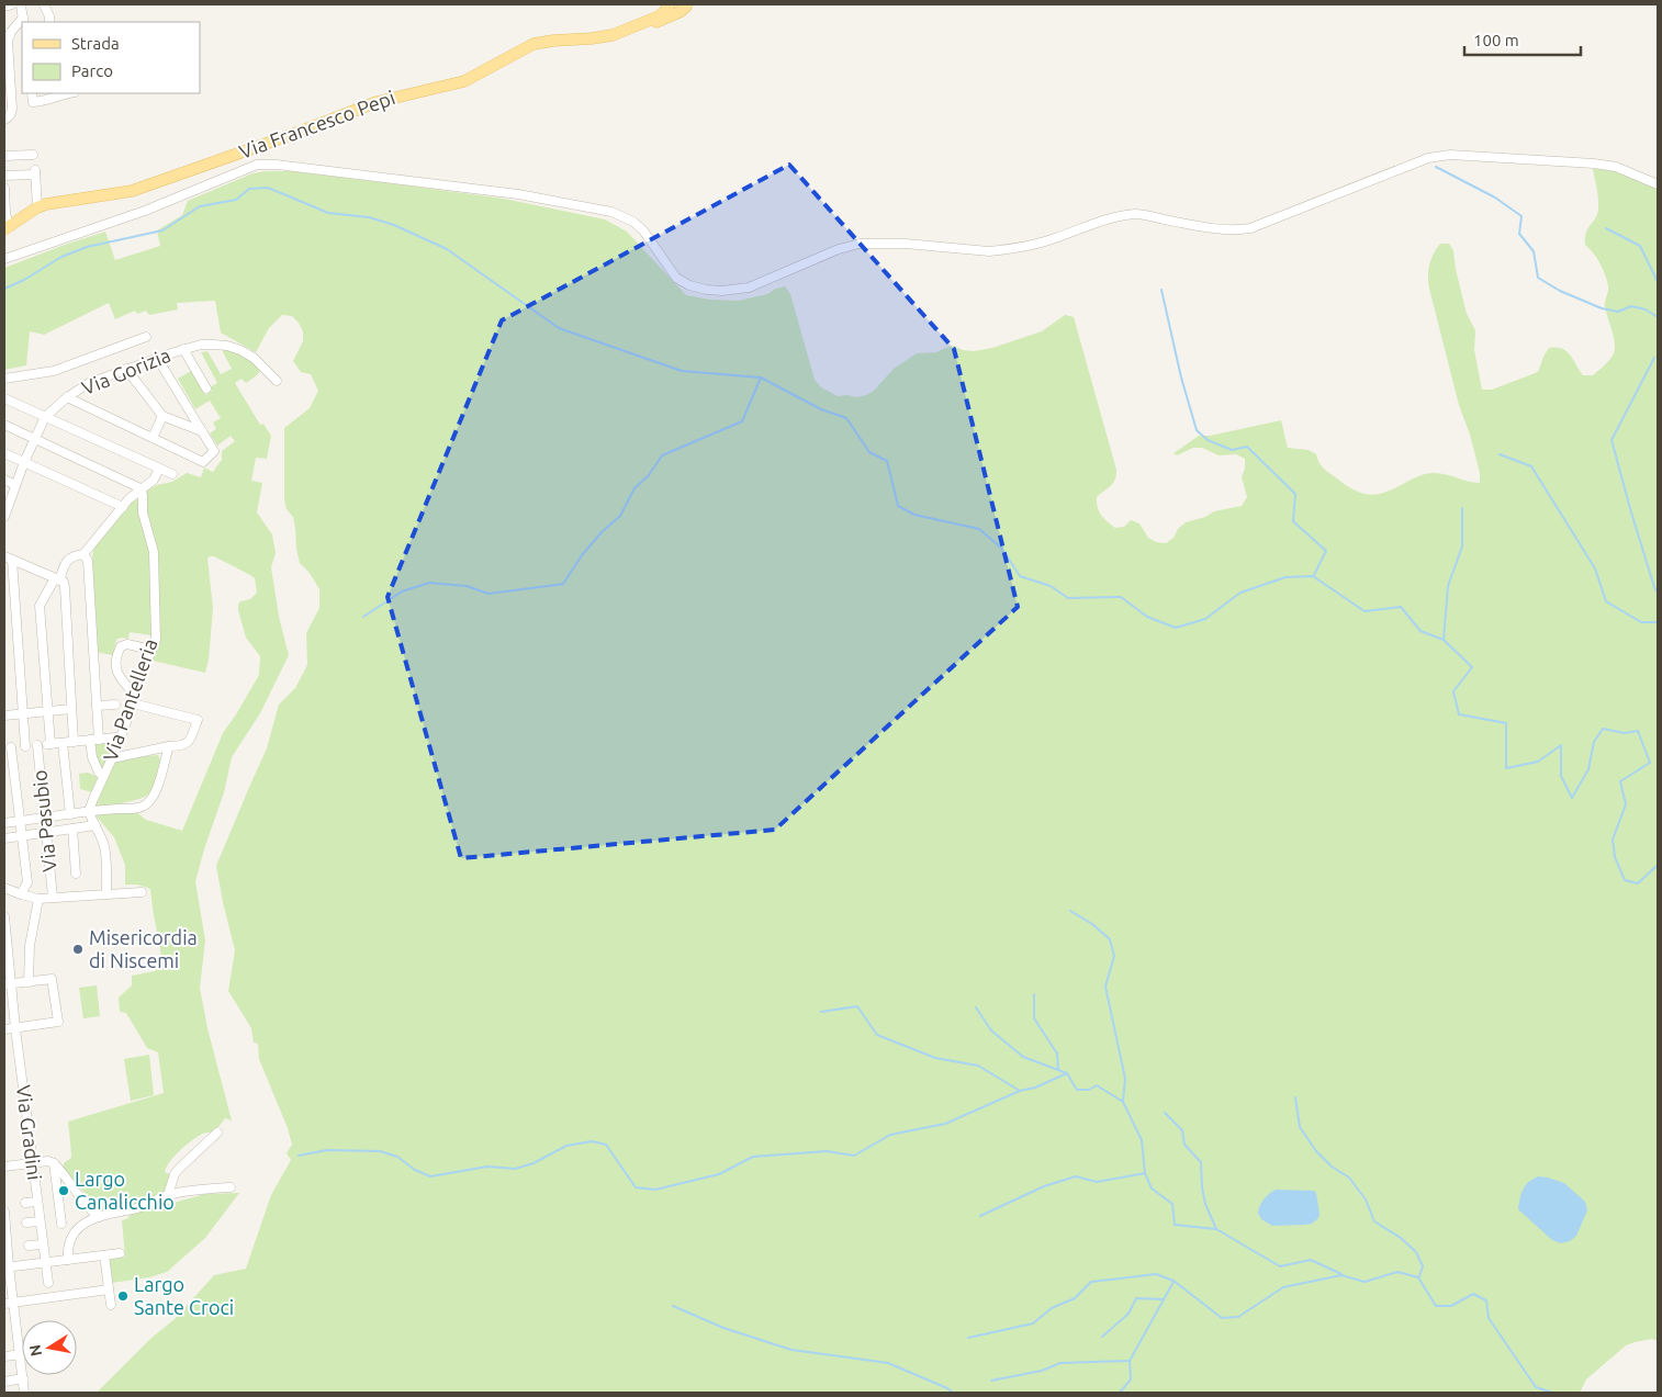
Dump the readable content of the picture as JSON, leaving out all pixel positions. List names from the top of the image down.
{
  "streets": {
    "main road": ["Via Francesco Pepi"],
    "street": [
      "Via Gorizia",
      "Via Pantelleria",
      "Via Pasubio",
      "Via Gradini"
    ]
  },
  "places": ["Misericordia di Niscemi", "Largo Canalicchio", "Largo Sante Croci"],
  "legend": ["Strada", "Parco"],
  "scale_bar": "100 m",
  "north": "left"
}
